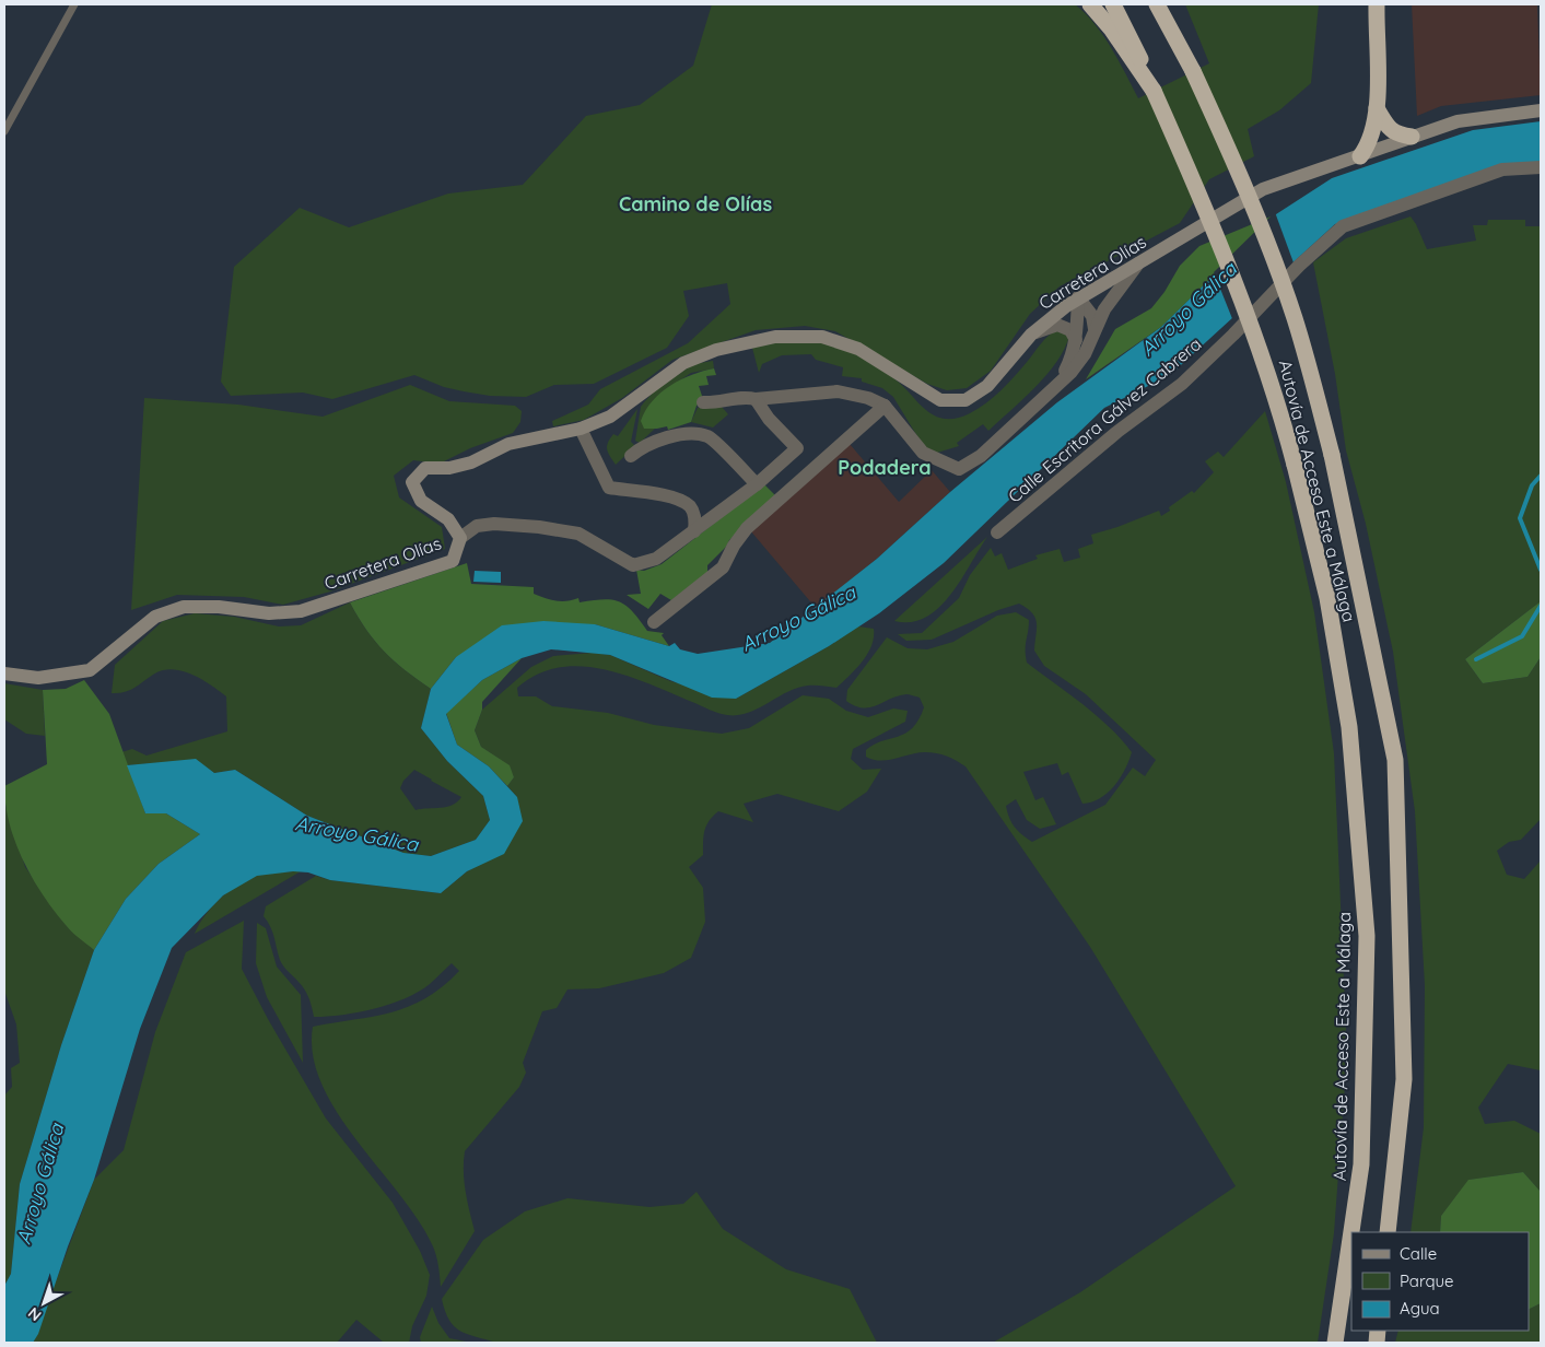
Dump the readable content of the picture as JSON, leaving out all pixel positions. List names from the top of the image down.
{
  "streets": {
    "highway": ["Autovía de Acceso Este a Málaga"],
    "main road": ["Carretera Olías"],
    "street": ["Calle Escritora Gálvez Cabrera"]
  },
  "districts": ["Camino de Olías", "Podadera"],
  "water": ["Arroyo Gálica"],
  "legend": ["Calle", "Parque", "Agua"],
  "north": "bottom left"
}
